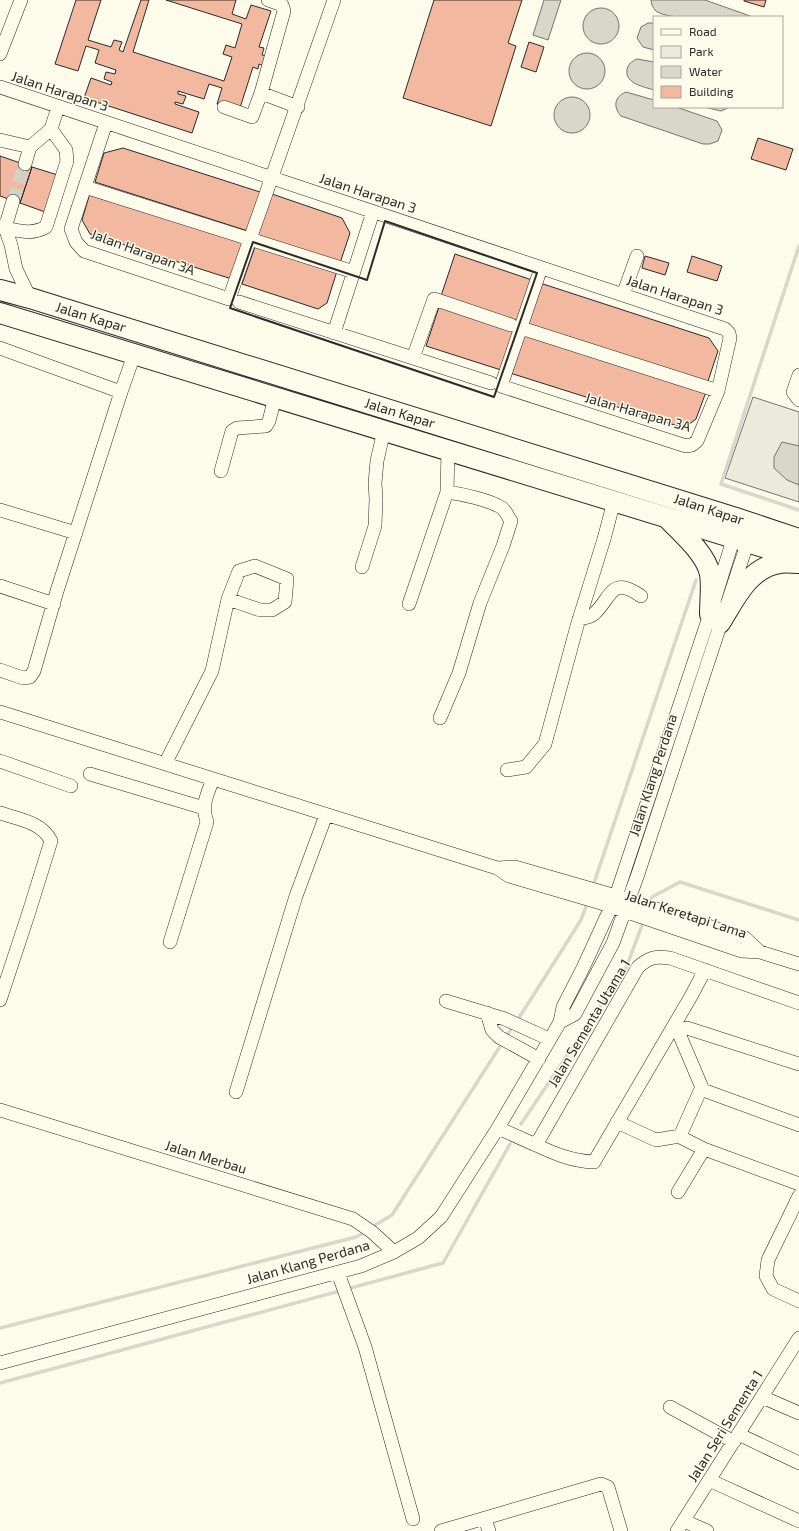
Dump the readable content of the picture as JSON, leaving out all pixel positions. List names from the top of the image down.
{
  "streets": {
    "highway": ["Jalan Kapar"],
    "street": [
      "Jalan Harapan 3",
      "Jalan Harapan 3A",
      "Jalan Klang Perdana",
      "Jalan Keretapi Lama",
      "Jalan Sementa Utama 1",
      "Jalan Merbau",
      "Jalan Seri Sementa 1"
    ]
  },
  "crossings": [
    ["Jalan Harapan 3", "Jalan Harapan 3A"],
    ["Jalan Kapar", "Jalan Klang Perdana"],
    ["Jalan Klang Perdana", "Jalan Keretapi Lama"],
    ["Jalan Klang Perdana", "Jalan Merbau"]
  ],
  "legend": [
    "Road",
    "Park",
    "Water",
    "Building"
  ]
}
